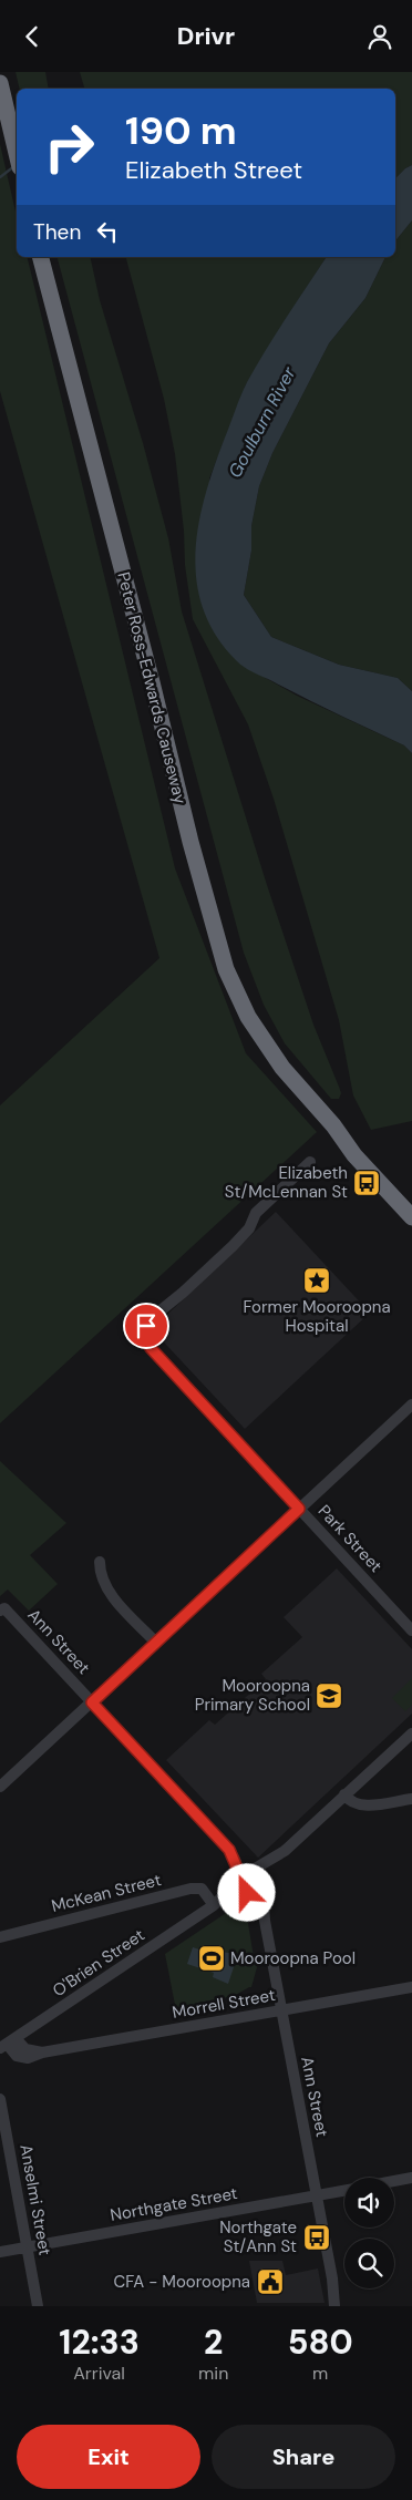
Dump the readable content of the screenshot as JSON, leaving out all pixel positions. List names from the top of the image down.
{
  "streets": {
    "highway": ["Peter Ross-Edwards Causeway"],
    "street": [
      "Park Street",
      "Ann Street",
      "McKean Street",
      "O'Brien Street",
      "Morrell Street",
      "Anselmi Street",
      "Northgate Street"
    ]
  },
  "crossings": [
    ["Ann Street", "O'Brien Street"],
    ["Ann Street", "Morrell Street"],
    ["Ann Street", "Northgate Street"],
    ["McKean Street", "O'Brien Street"],
    ["O'Brien Street", "Morrell Street"],
    ["Anselmi Street", "Northgate Street"]
  ],
  "water": ["Goulburn River"],
  "places": {
    "bus stop": ["Elizabeth St/McLennan St", "Northgate St/Ann St"],
    "place": ["Former Mooroopna Hospital"],
    "school or university": ["Mooroopna Primary School"],
    "sports": ["Mooroopna Pool"],
    "public building": ["CFA - Mooroopna"]
  },
  "page": {
    "header": "Drivr",
    "turn": ["190 m", "Elizabeth Street"],
    "then": "Then",
    "eta": [
      "12:33",
      "Arrival",
      "2",
      "min",
      "580",
      "m"
    ],
    "buttons": ["Exit", "Share"]
  }
}
